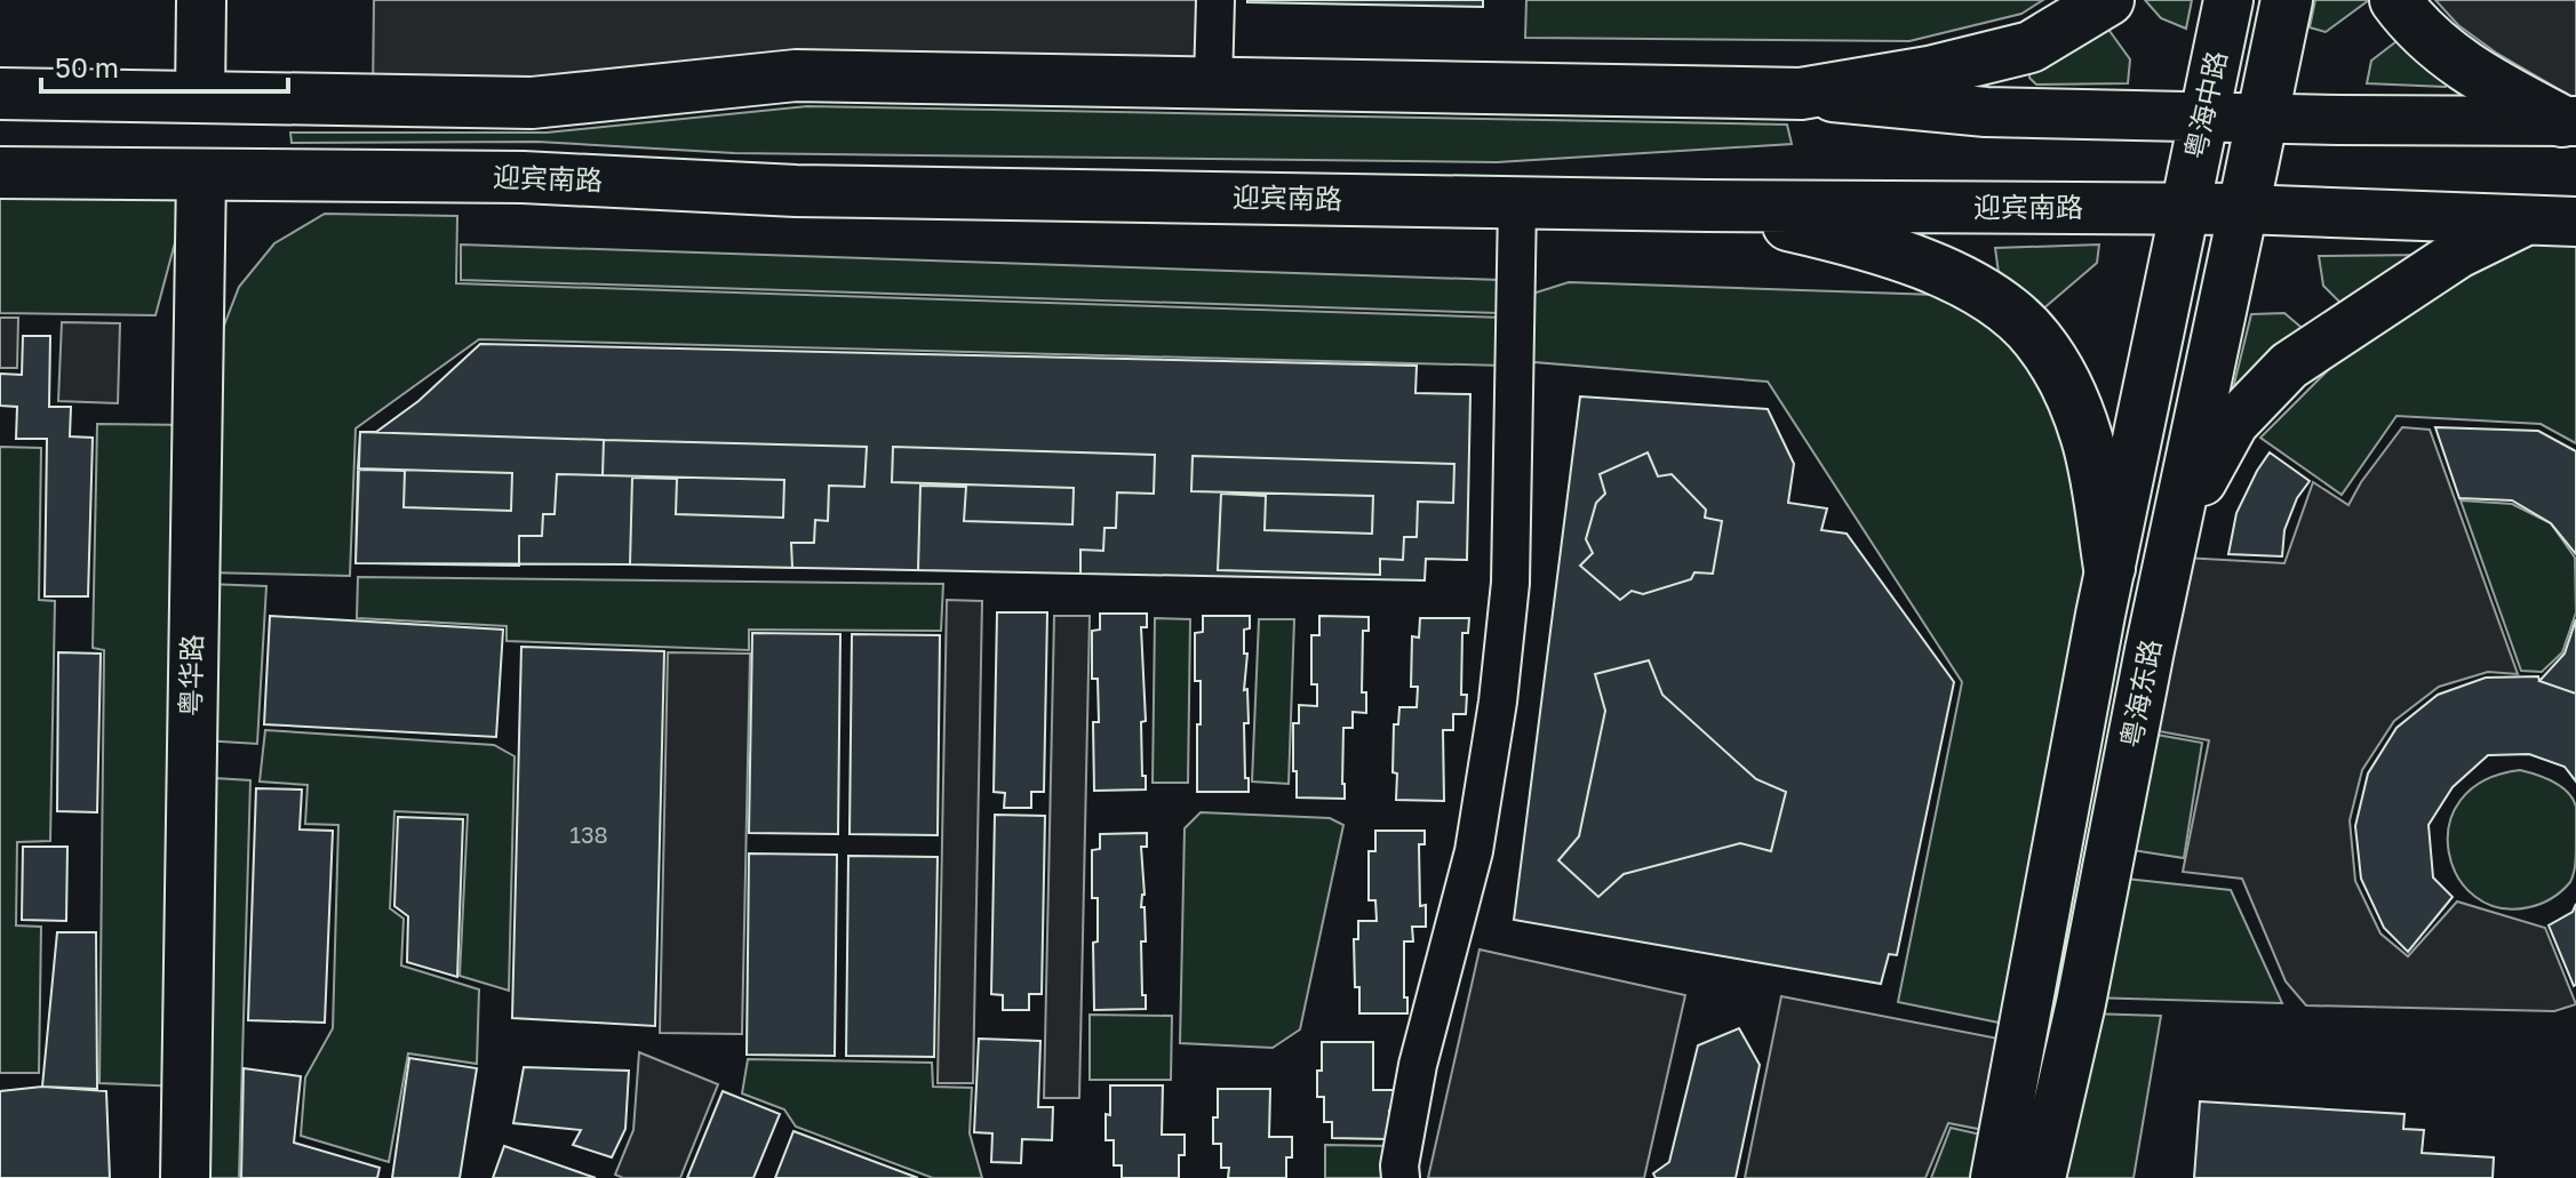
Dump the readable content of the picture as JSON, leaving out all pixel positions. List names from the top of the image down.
{
  "streets": {
    "highway": ["粤海中路", "迎宾南路"],
    "main road": ["粤华路", "粤海东路"]
  },
  "crossings": [
    ["粤海中路", "迎宾南路"],
    ["粤海中路", "粤海东路"],
    ["迎宾南路", "粤华路"],
    ["迎宾南路", "粤海东路"]
  ],
  "house_numbers": ["138"],
  "scale_bar": "50 m"
}
